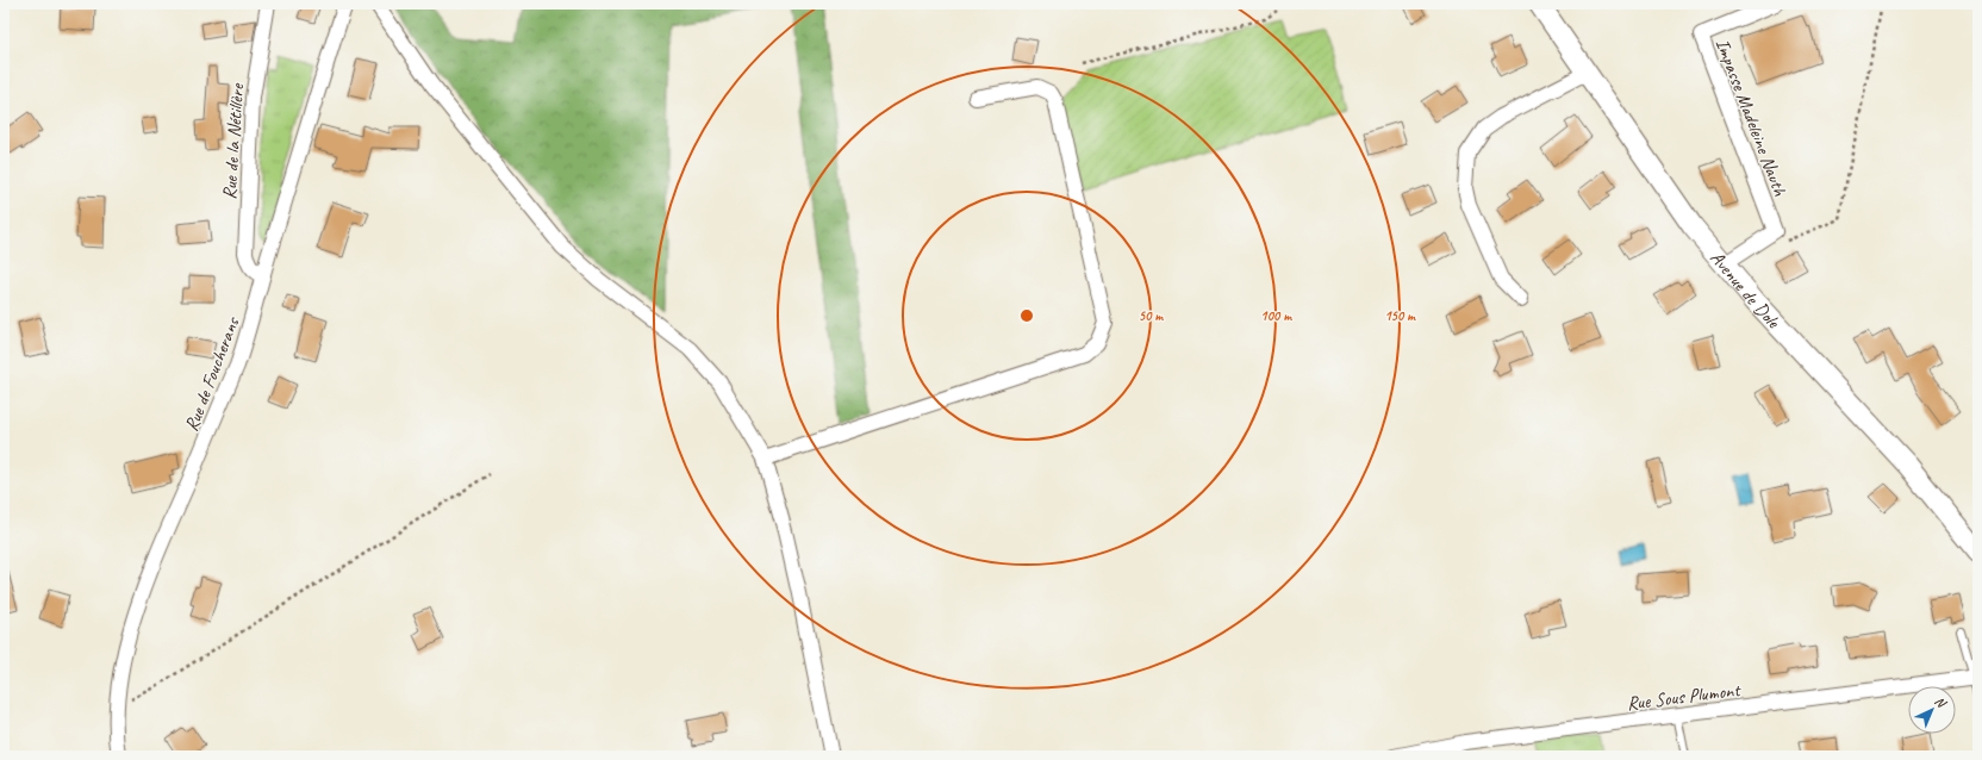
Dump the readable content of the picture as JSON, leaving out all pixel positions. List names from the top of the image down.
{
  "streets": {
    "main road": ["Avenue de Dole"],
    "street": [
      "Impasse Madeleine Nauth",
      "Rue de la Nétillère",
      "Rue de Foucherans",
      "Rue Sous Plumont"
    ]
  },
  "crossings": [
    ["Impasse Madeleine Nauth", "Avenue de Dole"],
    ["Rue de la Nétillère", "Rue de Foucherans"]
  ],
  "north": "top right",
  "rings": ["50 m", "100 m", "150 m"]
}
